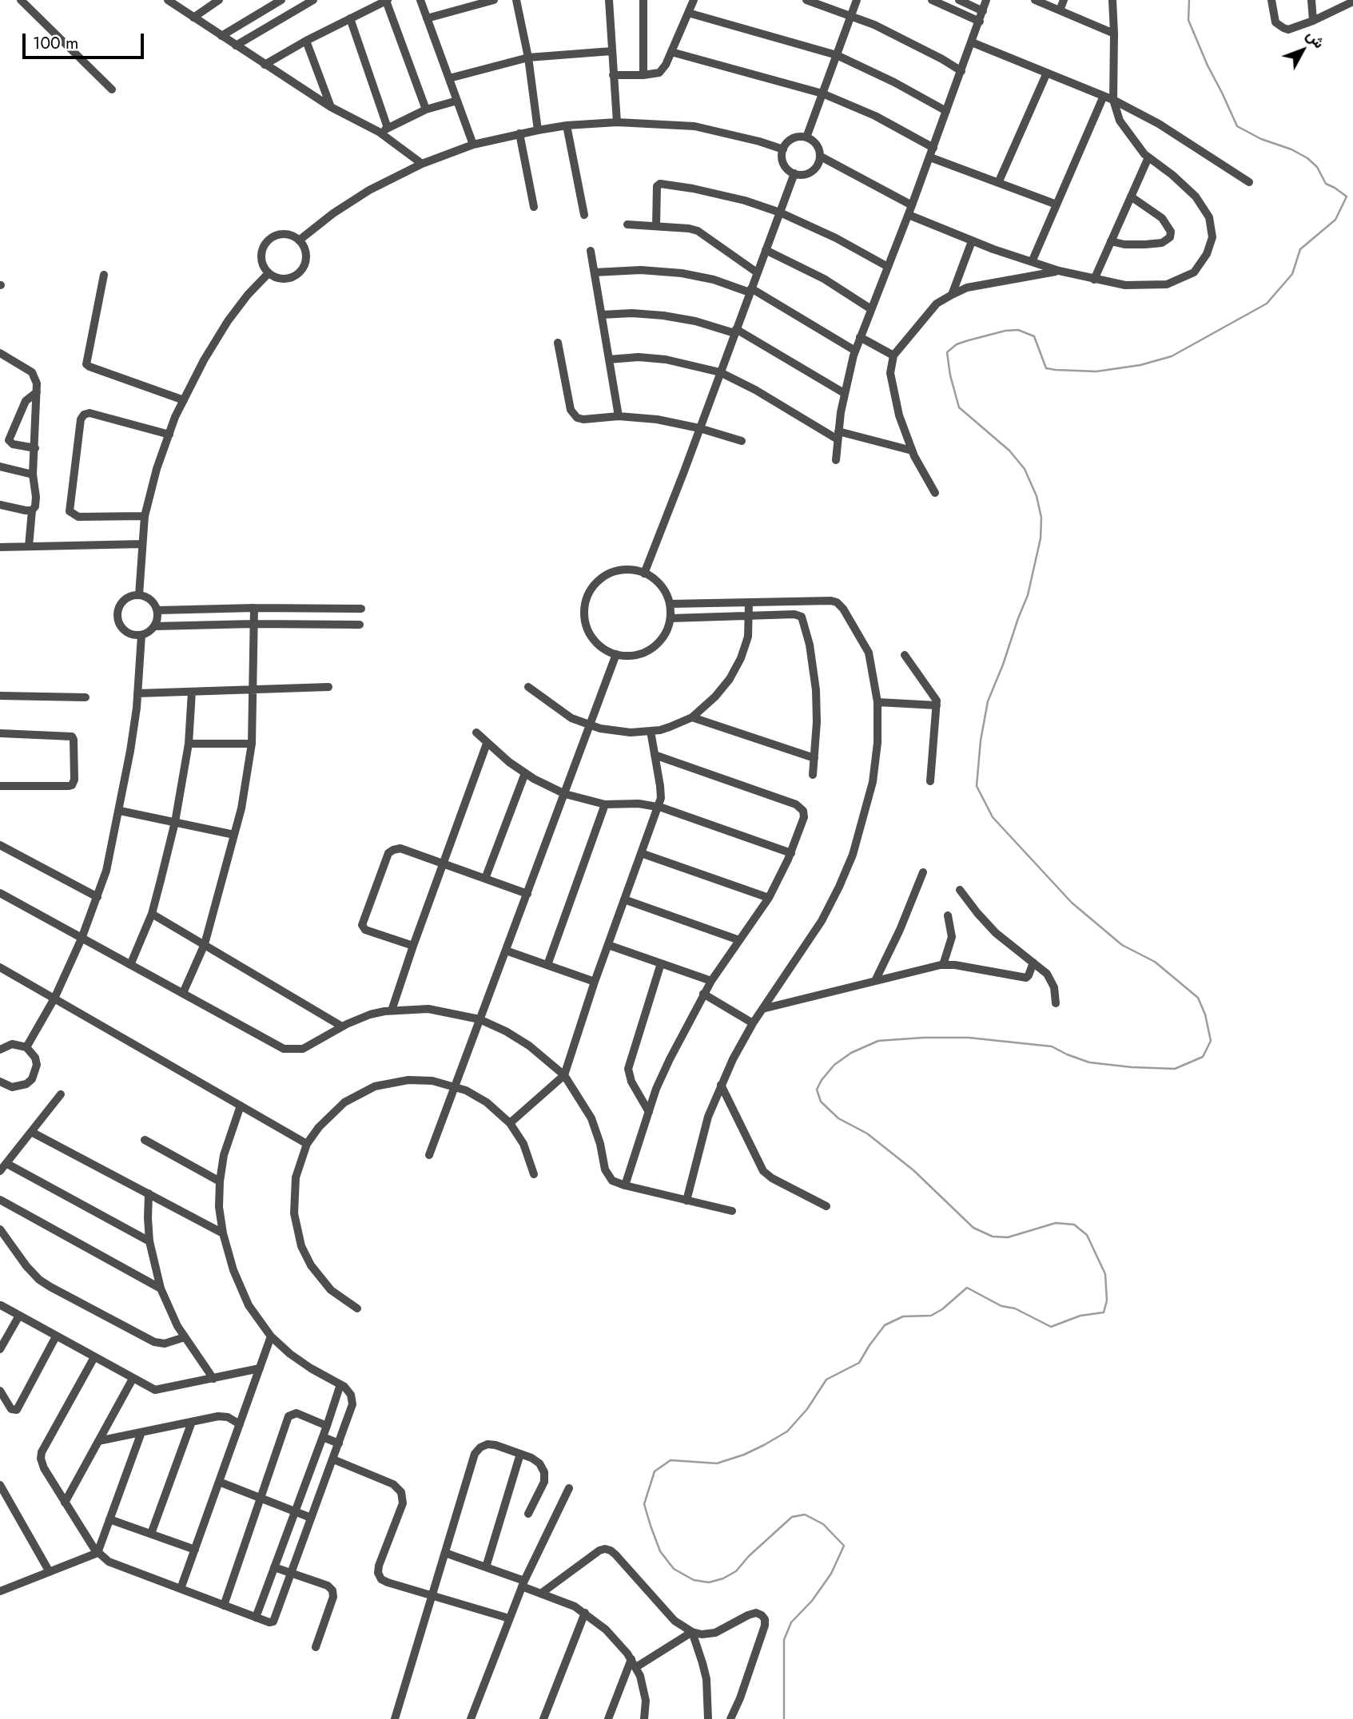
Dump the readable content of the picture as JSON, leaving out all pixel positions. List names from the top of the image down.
{
  "scale_bar": "100 m",
  "north": "top right"
}
